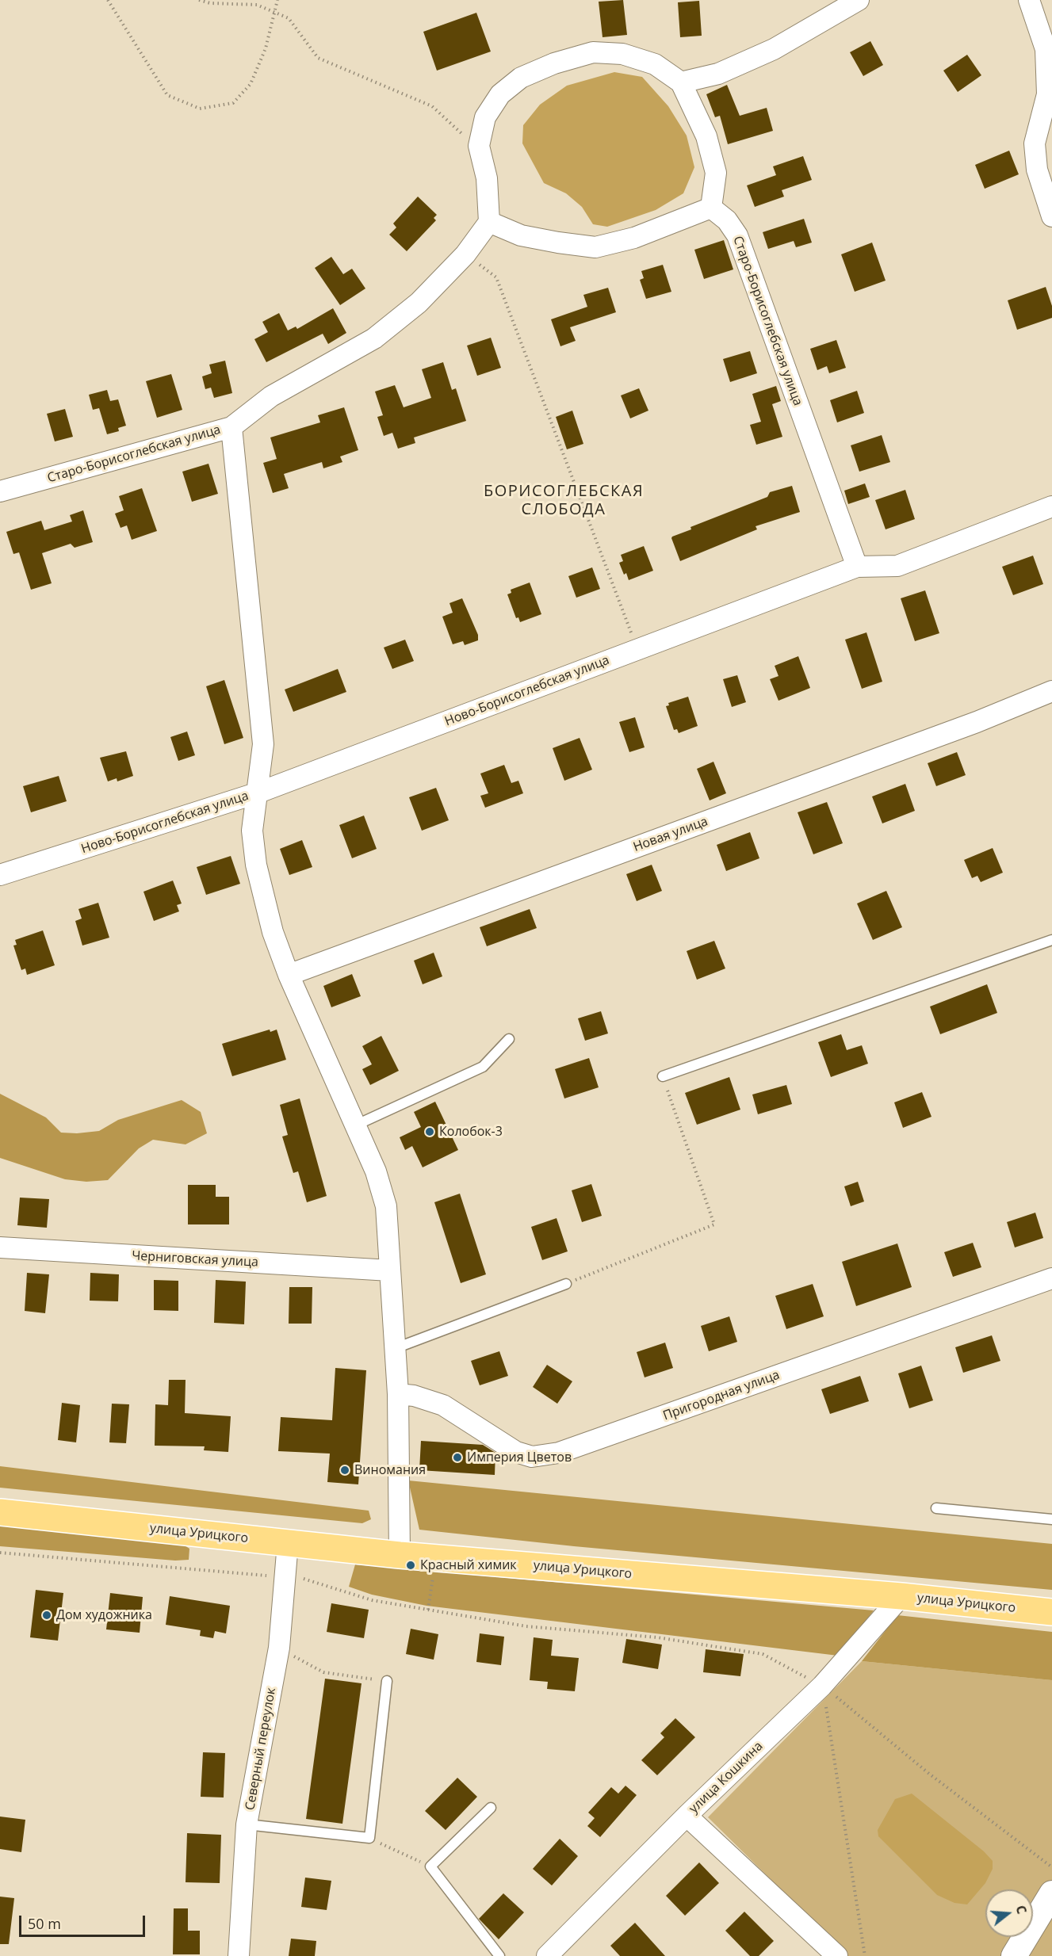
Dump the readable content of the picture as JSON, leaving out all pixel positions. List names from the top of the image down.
{
  "streets": {
    "main road": ["улица Урицкого"],
    "street": [
      "Старо-Борисоглебская улица",
      "Ново-Борисоглебская улица",
      "Новая улица",
      "Черниговская улица",
      "Пригородная улица",
      "Северный переулок",
      "улица Кошкина"
    ]
  },
  "crossings": [
    ["Старо-Борисоглебская улица", "Ново-Борисоглебская улица"],
    ["улица Урицкого", "Северный переулок"],
    ["улица Урицкого", "улица Кошкина"]
  ],
  "districts": ["БОРИСОГЛЕБСКАЯ СЛОБОДА"],
  "places": [
    "Колобок-3",
    "Империя Цветов",
    "Виномания",
    "Красный химик",
    "Дом художника"
  ],
  "scale_bar": "50 m",
  "north": "right"
}
